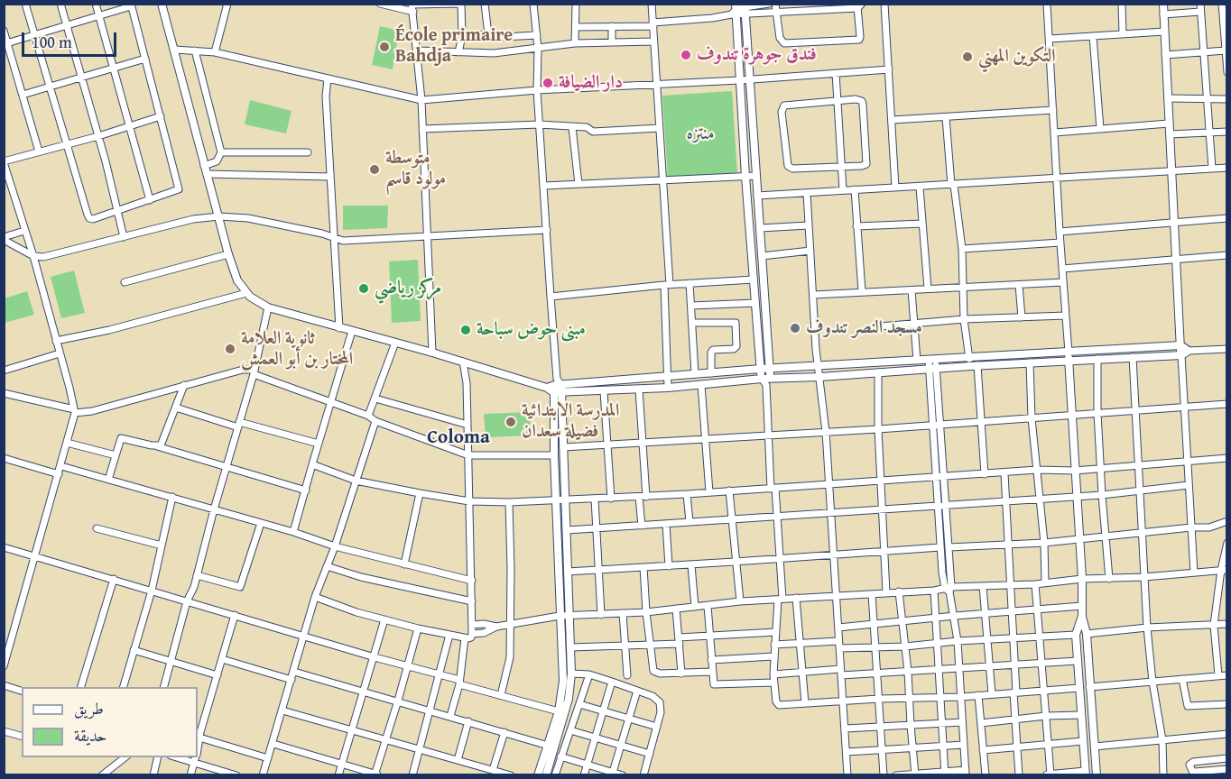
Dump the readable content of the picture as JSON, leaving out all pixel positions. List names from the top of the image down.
{
  "districts": ["Coloma"],
  "parks": ["منتزه"],
  "places": [
    "École primaire Bahdja",
    "فندق جوهرة تندوف",
    "التكوين المهني",
    "دار الضيافة",
    "متوسطة مولود قاسم",
    "مركز رياضي",
    "مسجد النصر تندوف",
    "مبنى حوض سباحة",
    "ثانوية العلامة المختار بن أبو العمش",
    "المدرسة الابتدائية فضيلة سعدان"
  ],
  "legend": ["طريق", "حديقة"],
  "scale_bar": "100 m"
}
